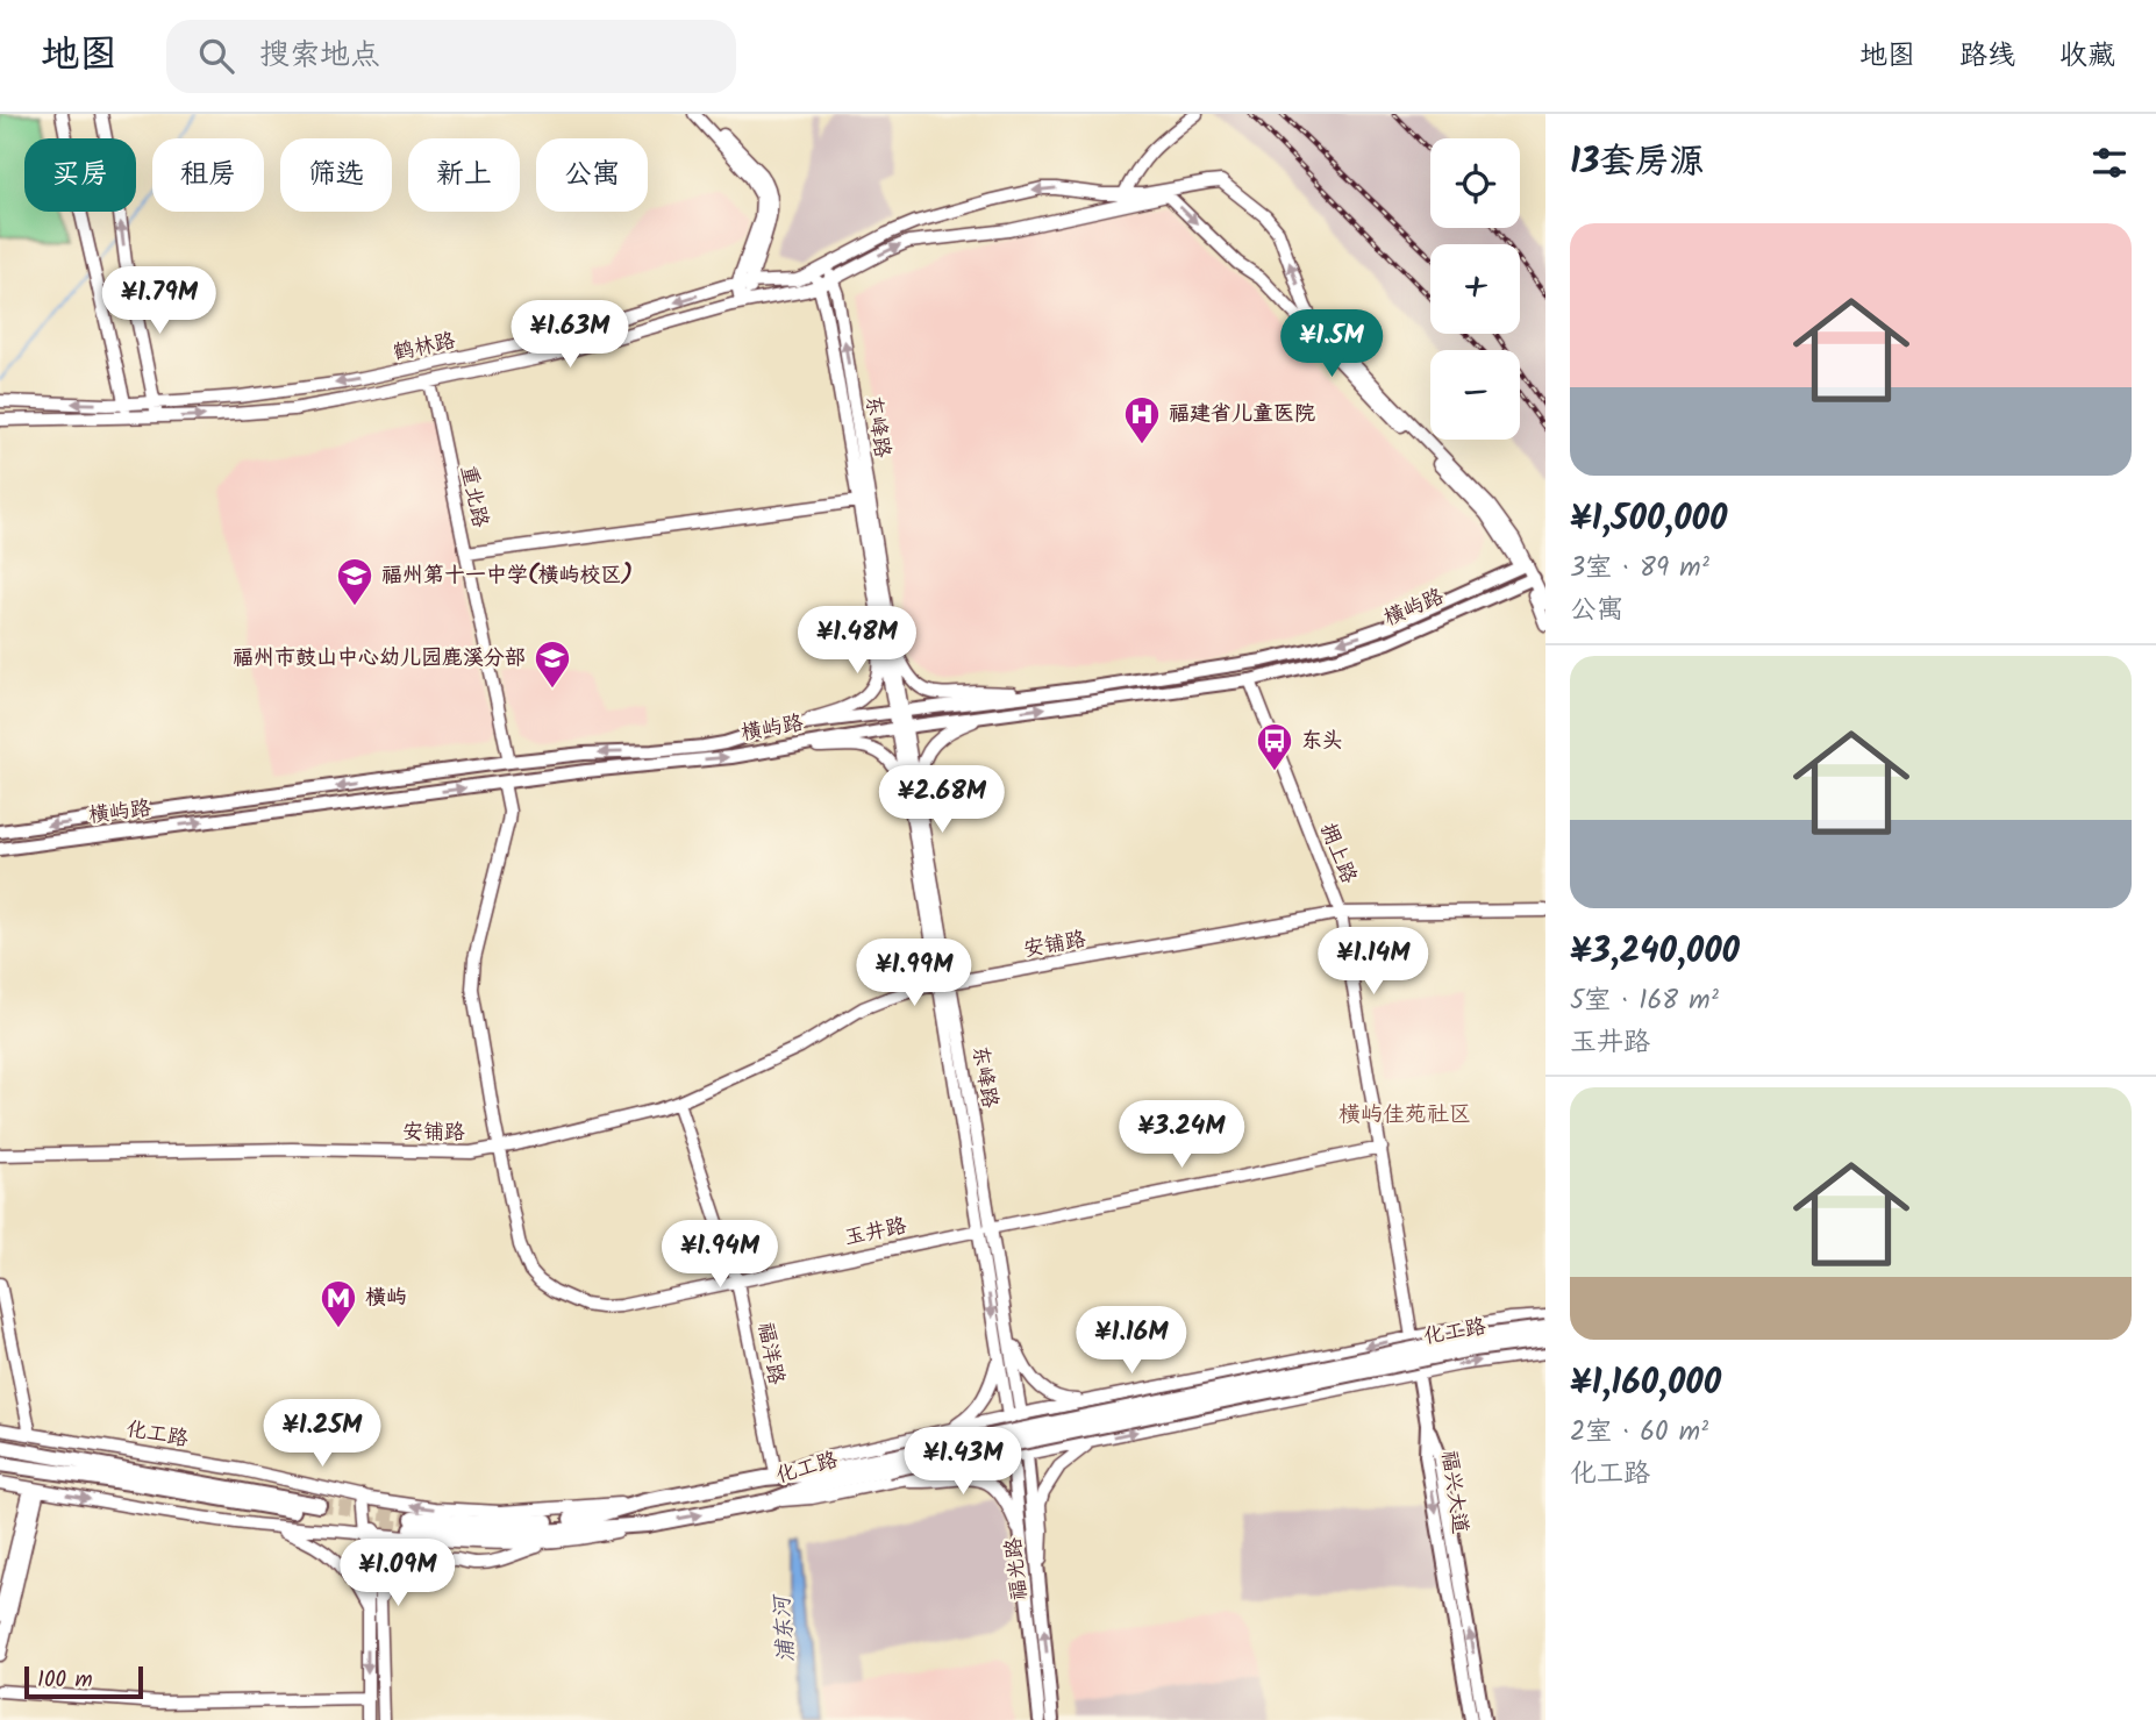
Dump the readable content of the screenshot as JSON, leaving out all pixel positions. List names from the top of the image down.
{
  "streets": {
    "highway": ["化工路"],
    "main road": [
      "鹤林路",
      "东峰路",
      "重北路",
      "横屿路",
      "拥上路",
      "安铺路",
      "玉井路",
      "福洋路",
      "福兴大道",
      "福光路"
    ]
  },
  "crossings": [
    ["鹤林路", "东峰路"],
    ["鹤林路", "重北路"],
    ["东峰路", "横屿路"],
    ["东峰路", "安铺路"],
    ["东峰路", "玉井路"],
    ["东峰路", "福光路"],
    ["重北路", "横屿路"],
    ["横屿路", "拥上路"],
    ["横屿路", "玉井路"],
    ["拥上路", "安铺路"],
    ["拥上路", "玉井路"],
    ["安铺路", "玉井路"],
    ["安铺路", "福洋路"],
    ["玉井路", "福洋路"],
    ["化工路", "福洋路"]
  ],
  "districts": ["横屿佳苑社区"],
  "water": ["浦东河"],
  "places": {
    "hospital": ["福建省儿童医院"],
    "school or university": ["福州第十一中学(横屿校区)", "福州市鼓山中心幼儿园鹿溪分部"],
    "bus stop": ["东头"],
    "metro station": ["横屿"]
  },
  "scale_bar": "100 m",
  "page": {
    "header": "地图",
    "search": "搜索地点",
    "nav": ["地图", "路线", "收藏"],
    "heading": "13套房源",
    "map_buttons": ["+", "−"],
    "chip": [
      "买房",
      "租房",
      "筛选",
      "新上",
      "公寓"
    ],
    "list": [
      {
        "name": "¥1,500,000",
        "note": "3室 · 89 m² · 公寓"
      },
      {
        "name": "¥3,240,000",
        "note": "5室 · 168 m² · 玉井路"
      },
      {
        "name": "¥1,160,000",
        "note": "2室 · 60 m² · 化工路"
      }
    ],
    "price": [
      "¥1.79M",
      "¥1.63M",
      "¥1.5M",
      "¥1.48M",
      "¥2.68M",
      "¥1.14M",
      "¥1.99M",
      "¥3.24M",
      "¥1.94M",
      "¥1.16M",
      "¥1.25M",
      "¥1.43M",
      "¥1.09M"
    ],
    "scale": "100 m"
  }
}
